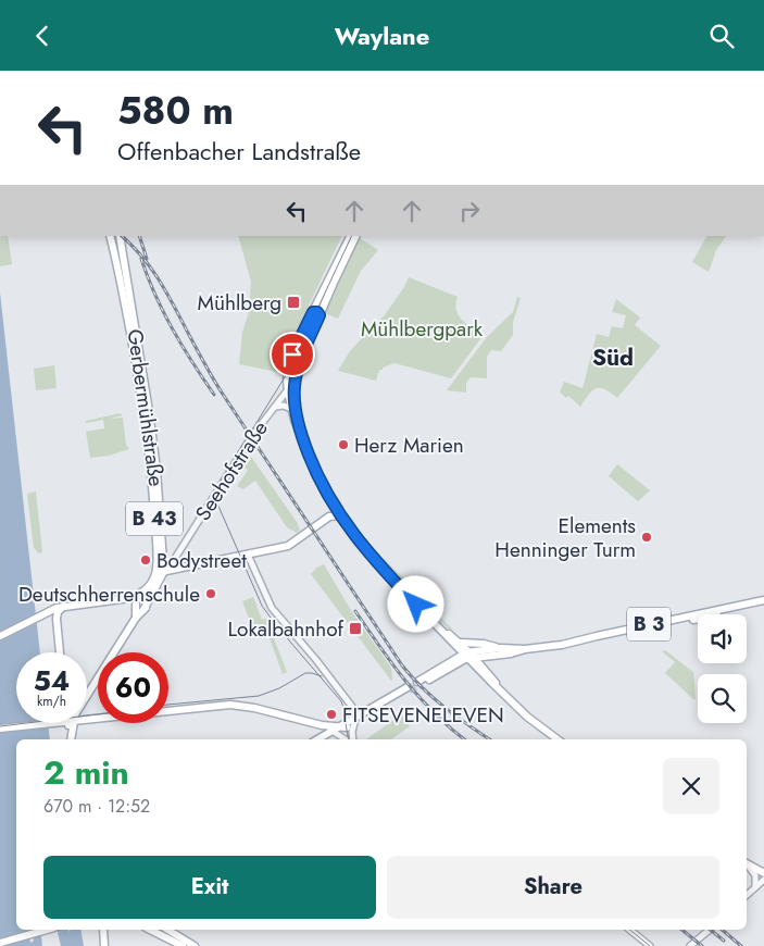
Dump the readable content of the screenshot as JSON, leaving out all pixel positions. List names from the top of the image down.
{
  "streets": {
    "main road": [
      "Gerbermühlstraße",
      "Seehofstraße",
      "B 43",
      "B 3"
    ]
  },
  "crossings": [
    ["Gerbermühlstraße", "Seehofstraße"]
  ],
  "districts": ["Süd"],
  "parks": ["Mühlbergpark"],
  "places": {
    "transit": ["Mühlberg", "Lokalbahnhof"],
    "other": [
      "Herz Marien",
      "Elements Henninger Turm",
      "Bodystreet",
      "Deutschherrenschule",
      "FITSEVENELEVEN"
    ]
  },
  "page": {
    "header": "Waylane",
    "turn": ["580 m", "Offenbacher Landstraße"],
    "speed": "54 km/h",
    "limit": "60",
    "heading": ["2 min", "670 m · 12:52"],
    "buttons": ["Exit", "Share"]
  }
}
